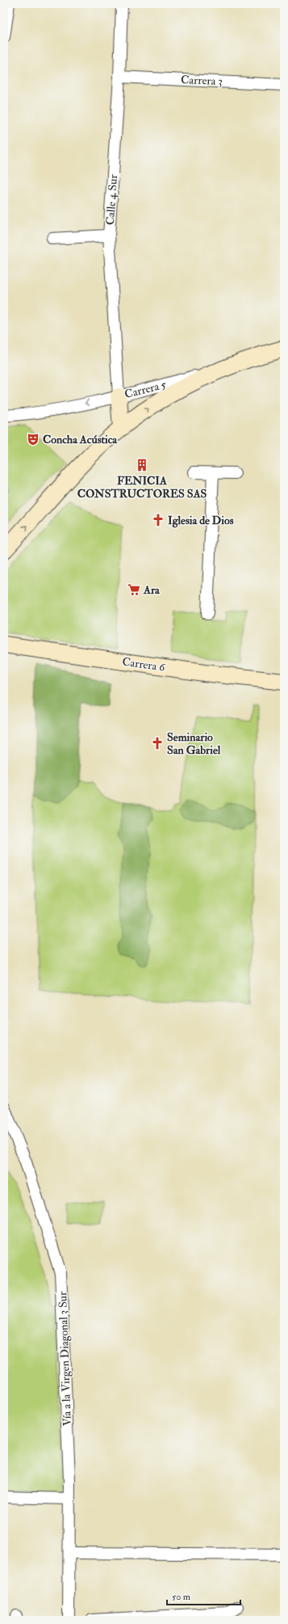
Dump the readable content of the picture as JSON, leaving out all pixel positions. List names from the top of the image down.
{
  "streets": {
    "main road": ["Carrera 5", "Carrera 6"],
    "street": ["Carrera 3", "Calle 4 Sur", "Vía a la Virgen Diagonal 3 Sur"]
  },
  "crossings": [
    ["Carrera 3", "Calle 4 Sur"],
    ["Calle 4 Sur", "Carrera 5"]
  ],
  "one_way": ["Carrera 5"],
  "places": {
    "theatre": ["Concha Acústica"],
    "building": ["FENICIA CONSTRUCTORES SAS"],
    "church": ["Iglesia de Dios", "Seminario San Gabriel"],
    "supermarket": ["Ara"]
  },
  "scale_bar": "50 m"
}
